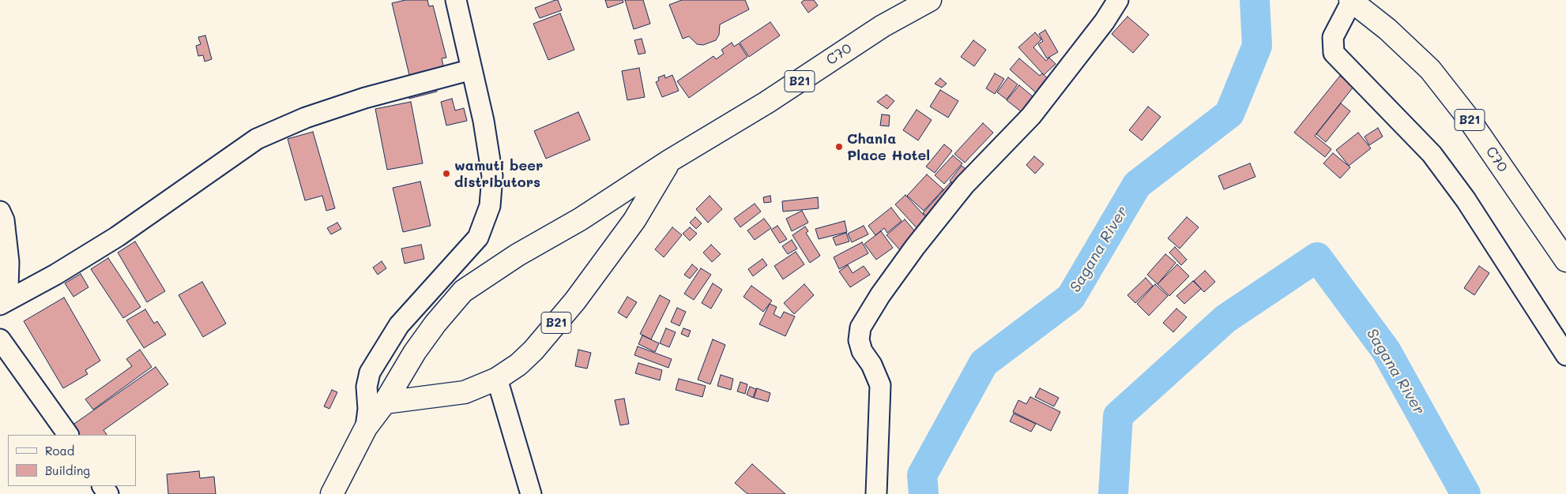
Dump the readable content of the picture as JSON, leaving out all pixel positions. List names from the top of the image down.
{
  "streets": {
    "highway": ["C70", "B21"]
  },
  "crossings": [
    ["C70", "B21"]
  ],
  "water": ["Sagana River"],
  "places": ["Chania Place Hotel", "wamuti beer distributors"],
  "legend": ["Road", "Building"]
}
